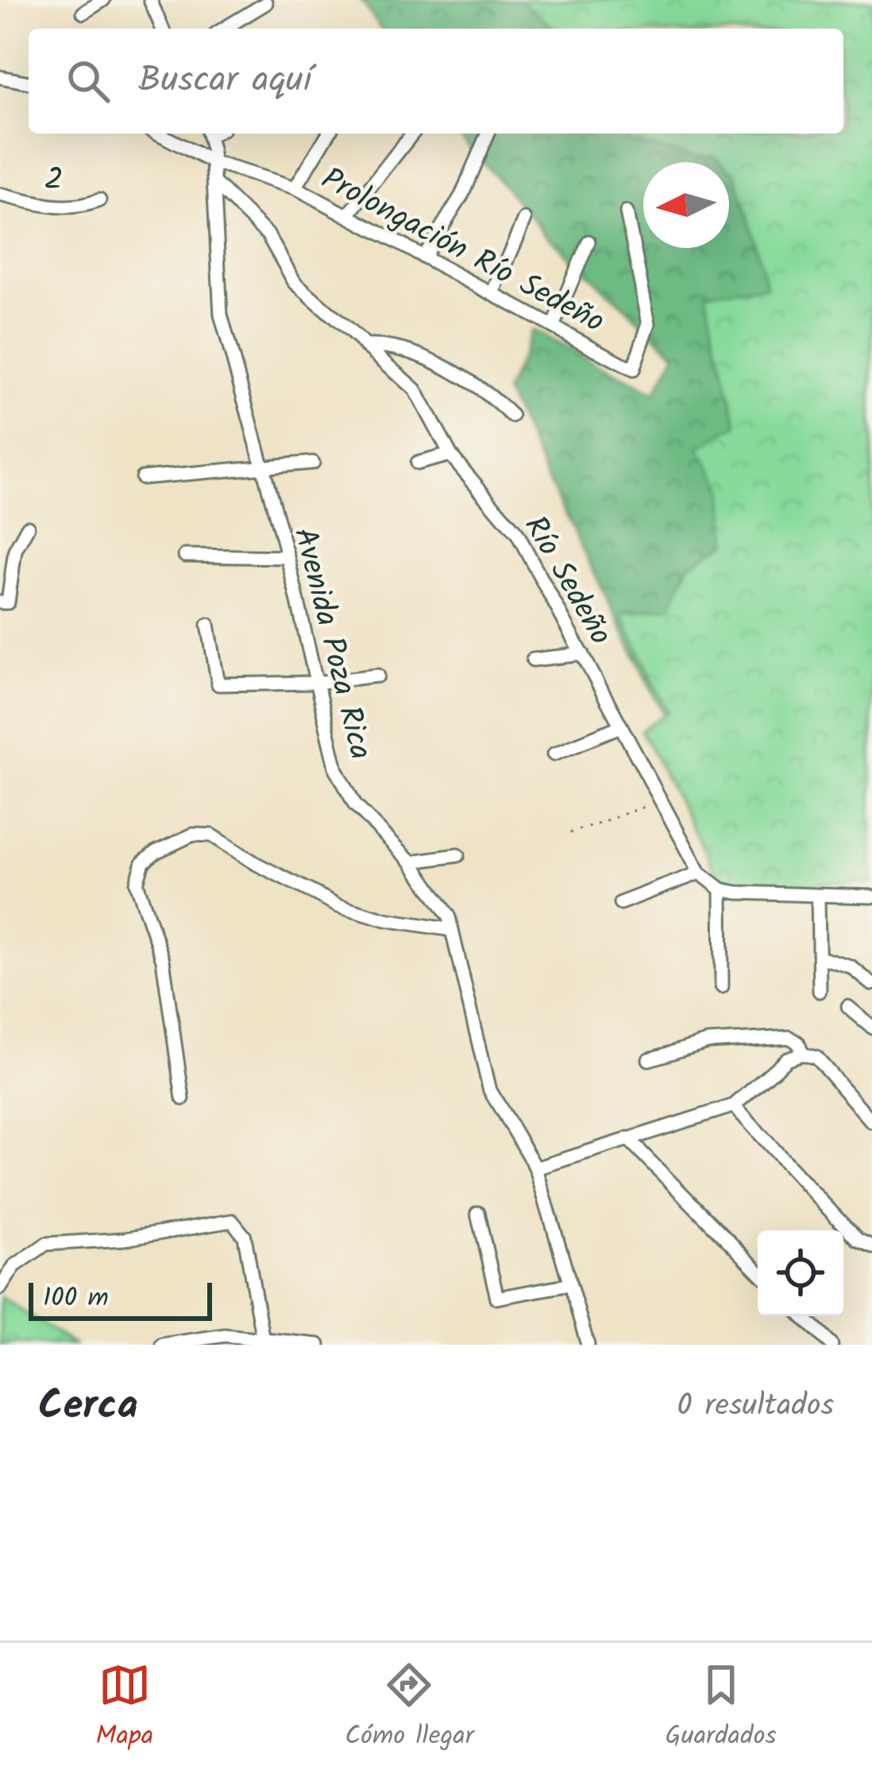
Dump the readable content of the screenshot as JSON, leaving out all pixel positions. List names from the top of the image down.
{
  "streets": {
    "street": [
      "2",
      "Prolongación Río Sedeño",
      "Río Sedeño",
      "Avenida Poza Rica"
    ]
  },
  "crossings": [
    ["Río Sedeño", "Avenida Poza Rica"]
  ],
  "scale_bar": "100 m",
  "north": "left",
  "page": {
    "search": "Buscar aquí",
    "scale": "100 m",
    "heading": ["Cerca", "0 resultados"],
    "nav": ["Mapa", "Cómo llegar", "Guardados"]
  }
}
